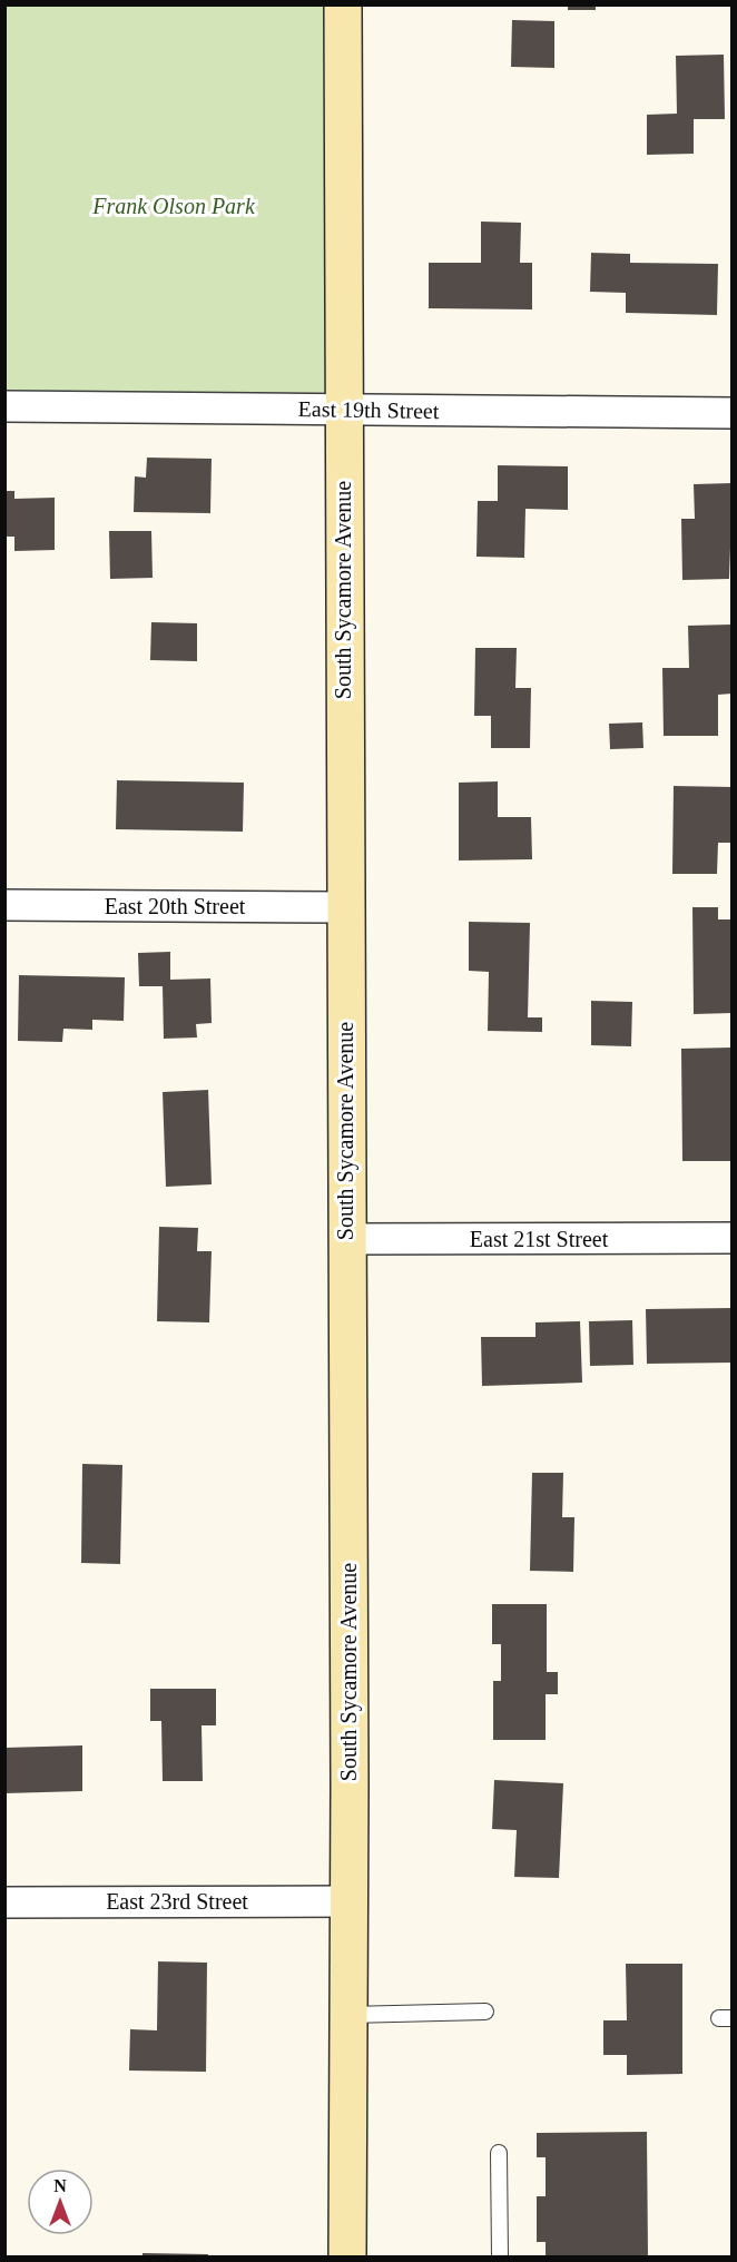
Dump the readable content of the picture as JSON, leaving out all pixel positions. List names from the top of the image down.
{
  "streets": {
    "main road": ["South Sycamore Avenue"],
    "street": [
      "East 19th Street",
      "East 20th Street",
      "East 21st Street",
      "East 23rd Street"
    ]
  },
  "crossings": [
    ["East 19th Street", "South Sycamore Avenue"],
    ["South Sycamore Avenue", "East 20th Street"],
    ["South Sycamore Avenue", "East 21st Street"],
    ["South Sycamore Avenue", "East 23rd Street"]
  ],
  "parks": ["Frank Olson Park"],
  "north": "top"
}
